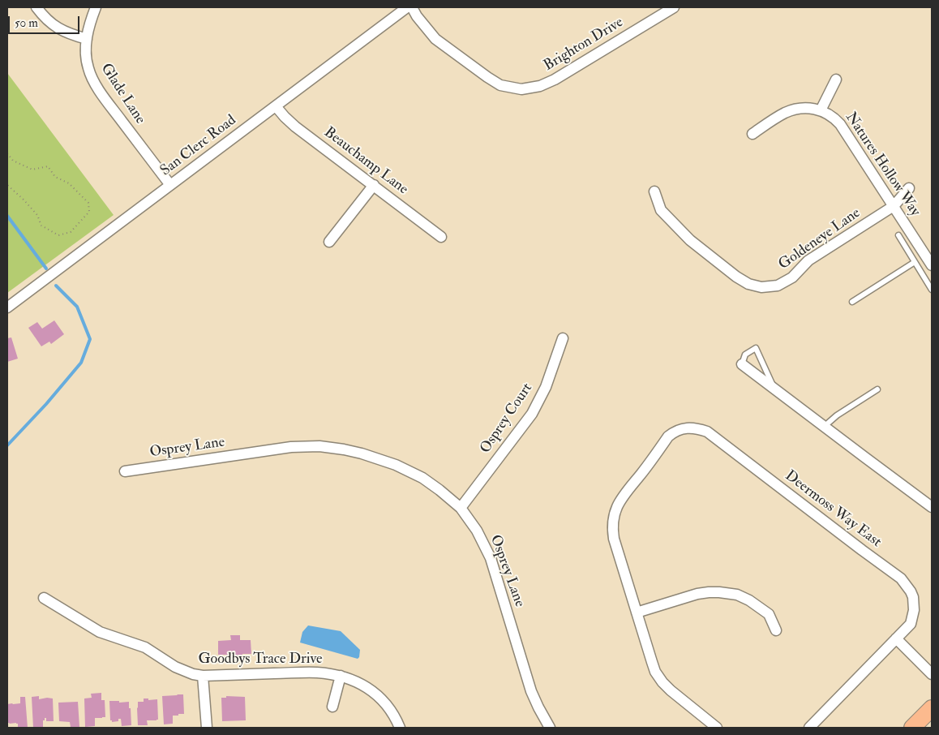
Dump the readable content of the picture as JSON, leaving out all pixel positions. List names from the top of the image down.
{
  "streets": {
    "street": [
      "Brighton Drive",
      "Glade Lane",
      "San Clerc Road",
      "Beauchamp Lane",
      "Natures Hollow Way",
      "Goldeneye Lane",
      "Osprey Court",
      "Osprey Lane",
      "Deermoss Way East",
      "Goodbys Trace Drive"
    ]
  },
  "crossings": [
    ["Glade Lane", "San Clerc Road"],
    ["San Clerc Road", "Beauchamp Lane"],
    ["Natures Hollow Way", "Goldeneye Lane"],
    ["Osprey Court", "Osprey Lane"]
  ],
  "scale_bar": "50 m"
}
